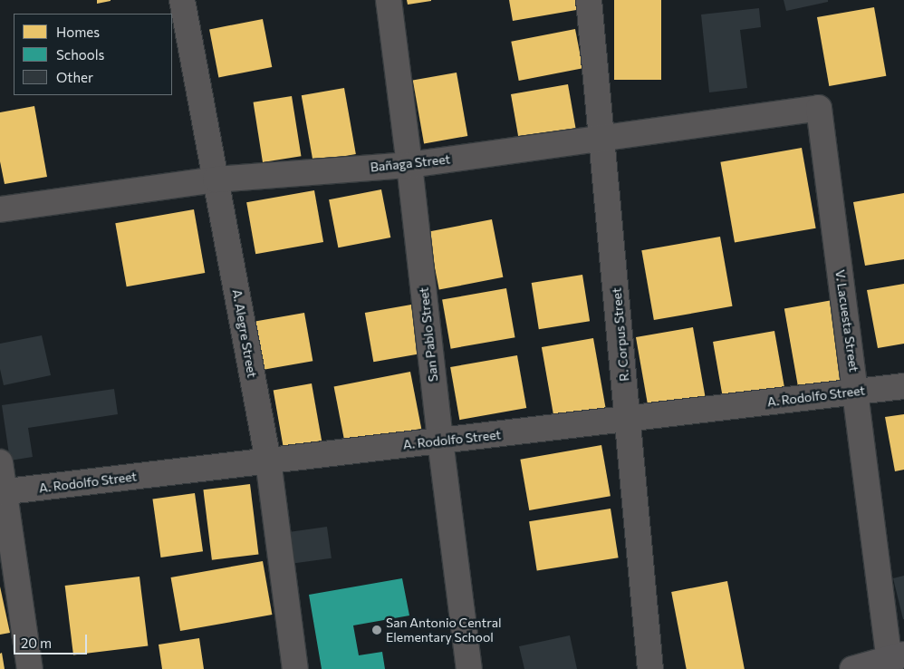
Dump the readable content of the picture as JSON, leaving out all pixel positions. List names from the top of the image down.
{
  "streets": {
    "street": [
      "Bañaga Street",
      "V. Lacuesta Street",
      "A. Alegre Street",
      "San Pablo Street",
      "R. Corpus Street",
      "A. Rodolfo Street"
    ]
  },
  "crossings": [
    ["Bañaga Street", "V. Lacuesta Street"],
    ["Bañaga Street", "A. Alegre Street"],
    ["Bañaga Street", "San Pablo Street"],
    ["Bañaga Street", "R. Corpus Street"],
    ["V. Lacuesta Street", "A. Rodolfo Street"],
    ["A. Alegre Street", "A. Rodolfo Street"],
    ["San Pablo Street", "A. Rodolfo Street"],
    ["R. Corpus Street", "A. Rodolfo Street"]
  ],
  "places": ["San Antonio Central Elementary School"],
  "legend": ["Homes", "Schools", "Other"],
  "scale_bar": "20 m"
}
